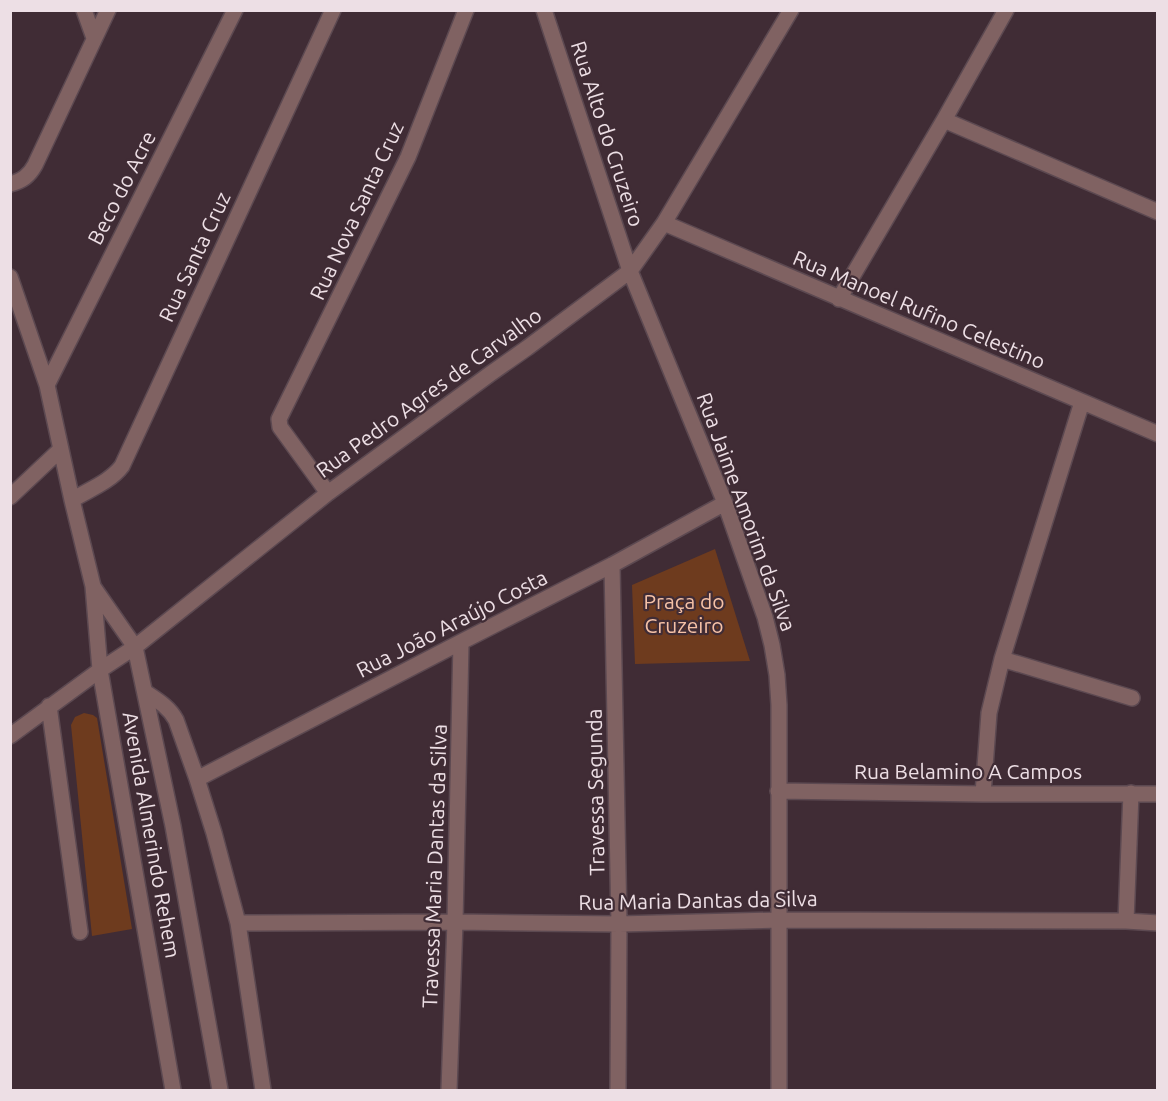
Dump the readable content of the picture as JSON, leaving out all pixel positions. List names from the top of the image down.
{
  "streets": {
    "street": [
      "Rua Alto do Cruzeiro",
      "Beco do Acre",
      "Rua Nova Santa Cruz",
      "Rua Santa Cruz",
      "Rua Manoel Rufino Celestino",
      "Rua Pedro Agres de Carvalho",
      "Rua Jaime Amorim da Silva",
      "Rua João Araújo Costa",
      "Rua Belamino A Campos",
      "Travessa Segunda",
      "Avenida Almerindo Rehem",
      "Travessa Maria Dantas da Silva",
      "Rua Maria Dantas da Silva"
    ]
  },
  "crossings": [
    ["Rua Alto do Cruzeiro", "Rua Pedro Agres de Carvalho"],
    ["Rua Alto do Cruzeiro", "Rua Jaime Amorim da Silva"],
    ["Beco do Acre", "Avenida Almerindo Rehem"],
    ["Rua Nova Santa Cruz", "Rua Pedro Agres de Carvalho"],
    ["Rua Santa Cruz", "Avenida Almerindo Rehem"],
    ["Rua Manoel Rufino Celestino", "Rua Pedro Agres de Carvalho"],
    ["Rua Pedro Agres de Carvalho", "Rua Jaime Amorim da Silva"],
    ["Rua Pedro Agres de Carvalho", "Avenida Almerindo Rehem"],
    ["Rua Jaime Amorim da Silva", "Rua João Araújo Costa"],
    ["Rua Jaime Amorim da Silva", "Rua Belamino A Campos"],
    ["Rua Jaime Amorim da Silva", "Rua Maria Dantas da Silva"],
    ["Rua João Araújo Costa", "Travessa Segunda"],
    ["Rua João Araújo Costa", "Avenida Almerindo Rehem"],
    ["Rua João Araújo Costa", "Travessa Maria Dantas da Silva"],
    ["Travessa Segunda", "Rua Maria Dantas da Silva"],
    ["Avenida Almerindo Rehem", "Rua Maria Dantas da Silva"],
    ["Travessa Maria Dantas da Silva", "Rua Maria Dantas da Silva"]
  ],
  "parks": ["Praça do Cruzeiro"]
}
